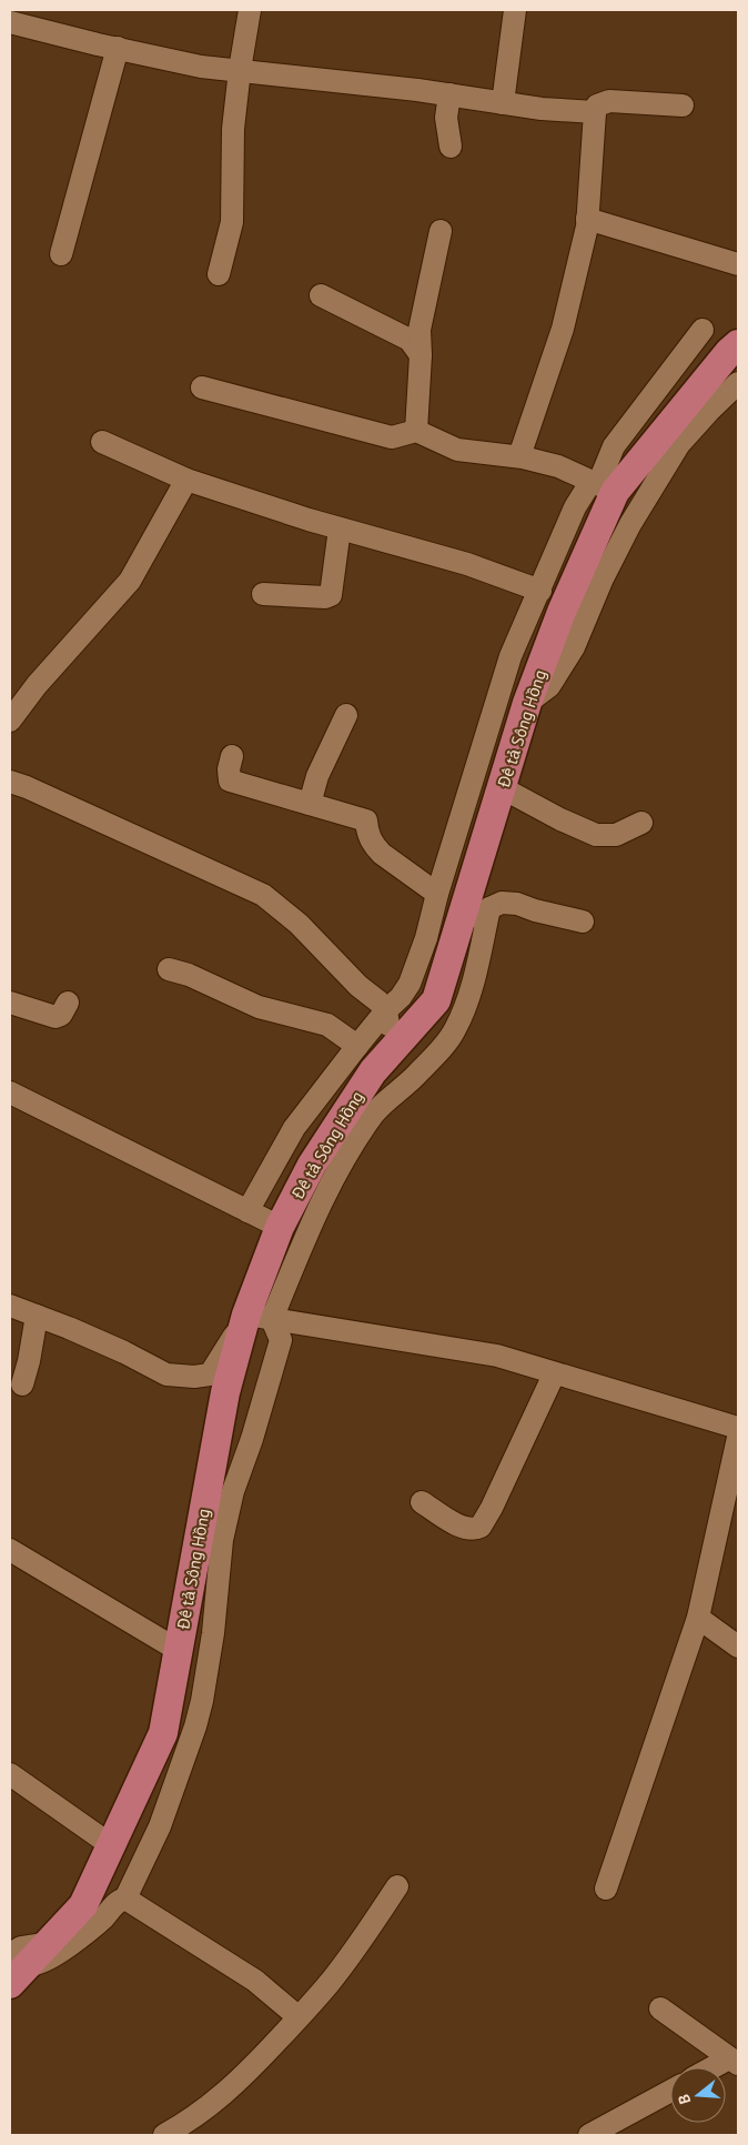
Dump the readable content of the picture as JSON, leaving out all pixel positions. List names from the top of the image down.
{
  "streets": {
    "main road": ["Đê tả Sông Hồng"]
  },
  "north": "left"
}
